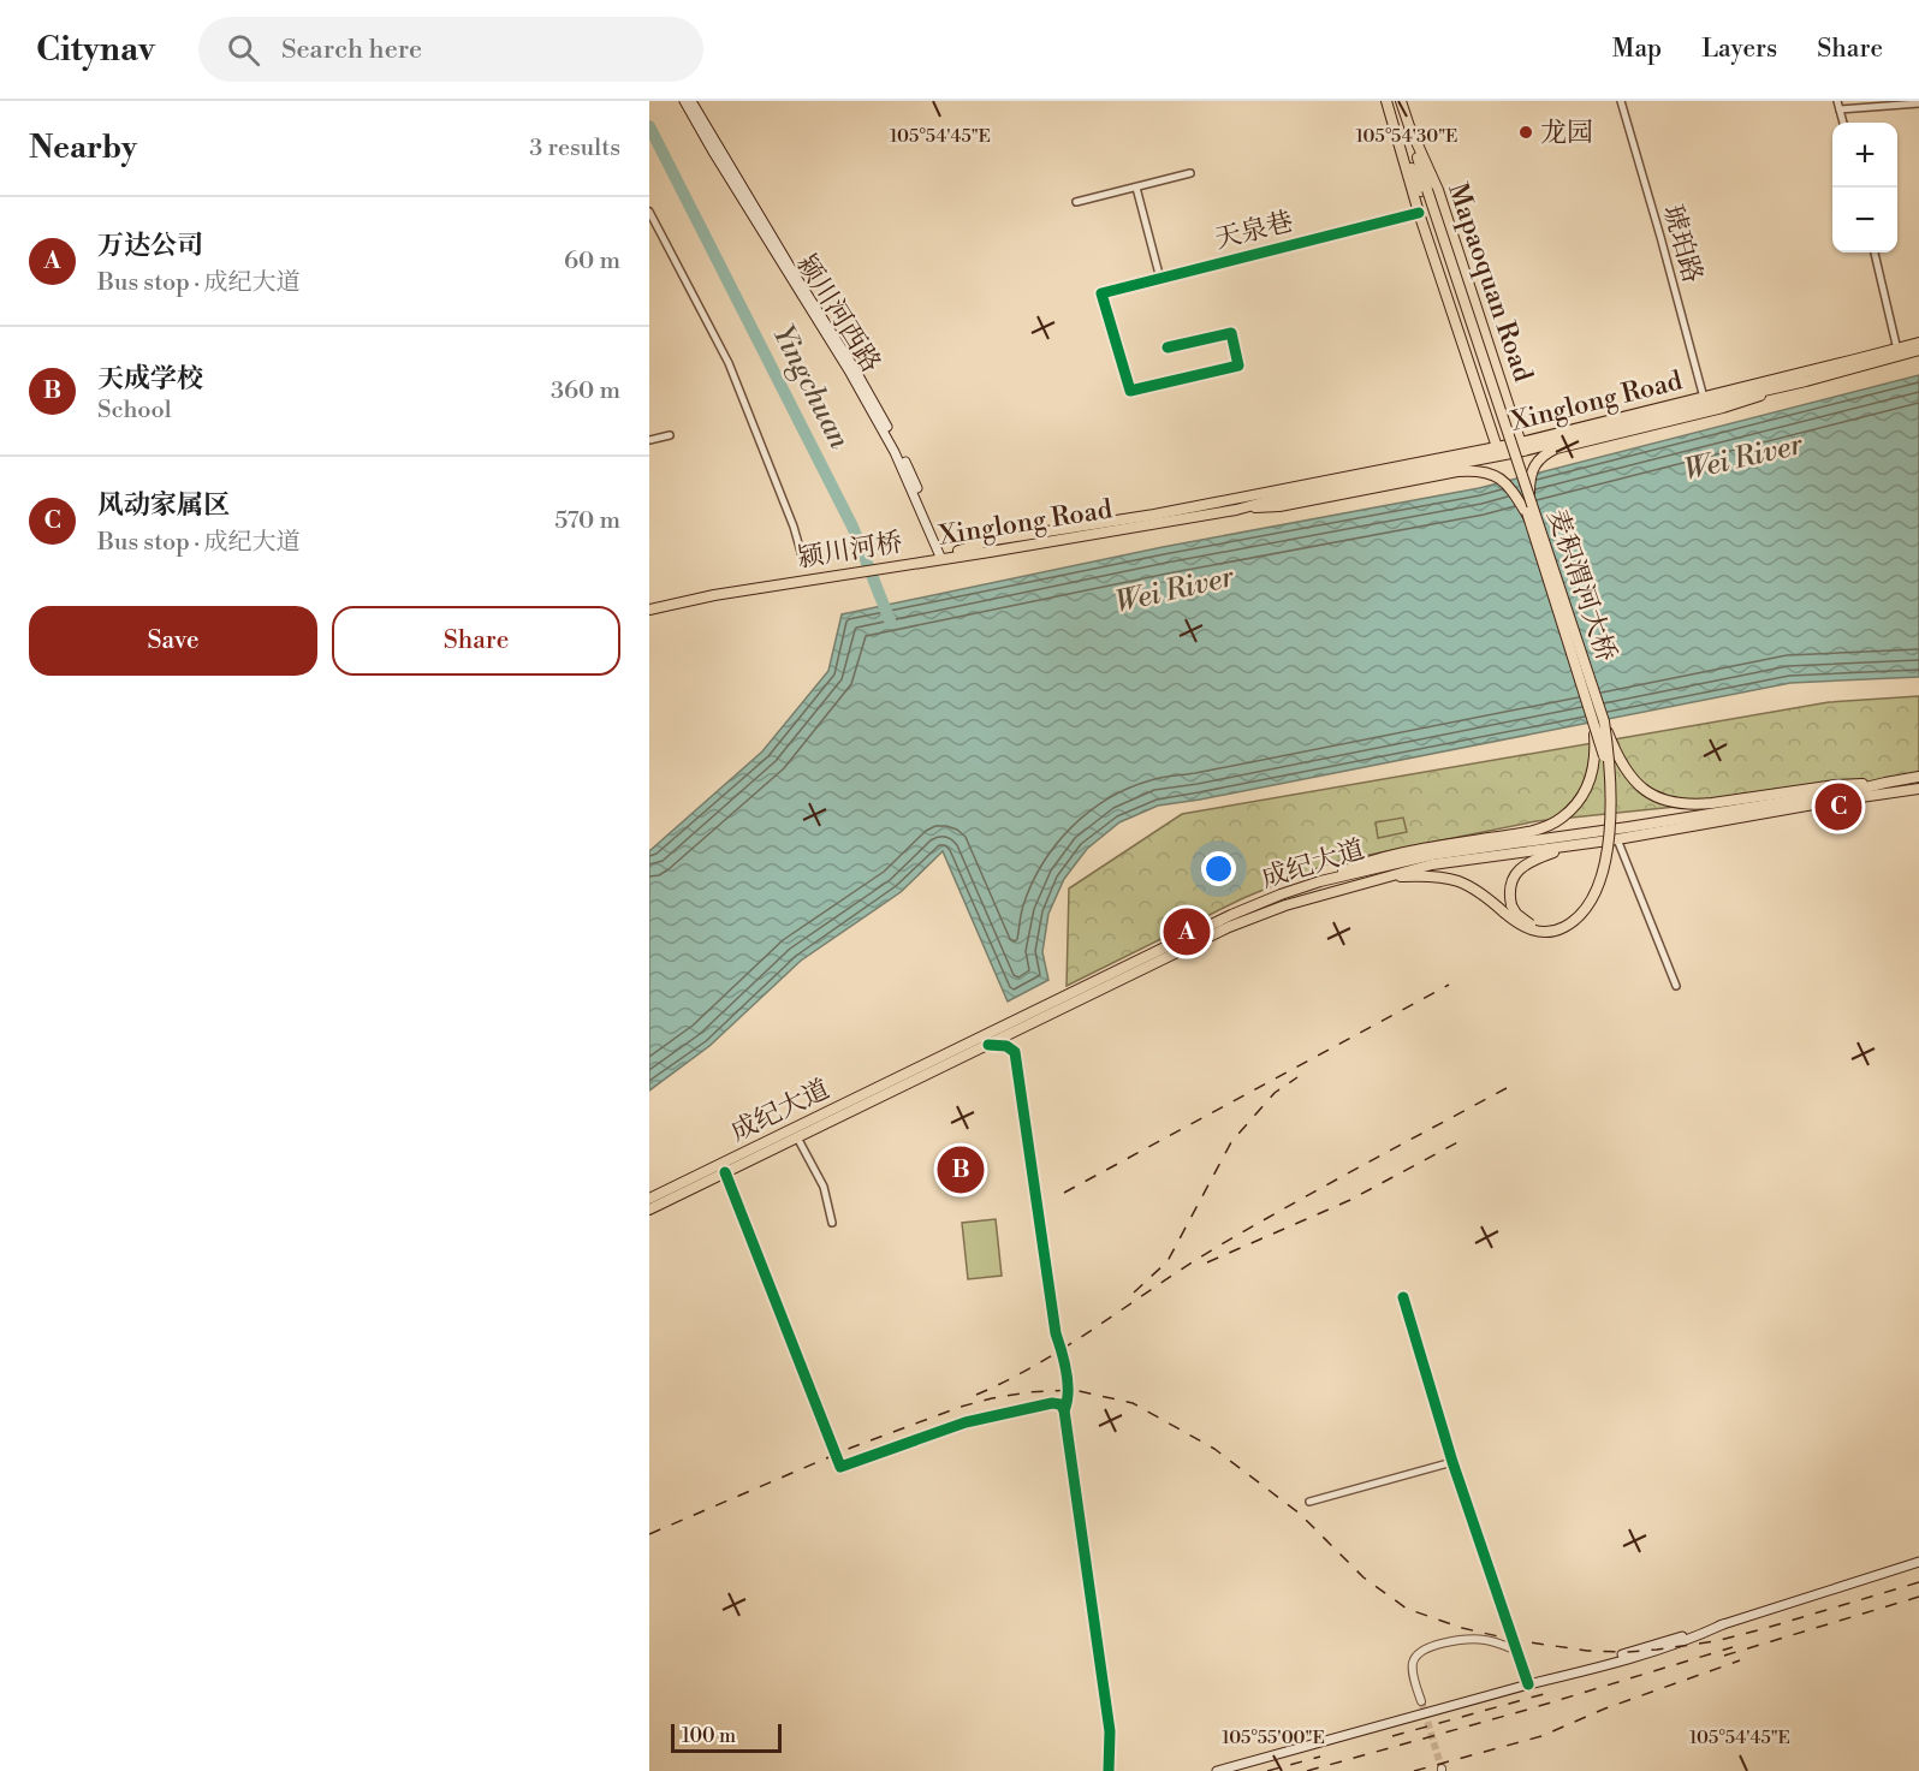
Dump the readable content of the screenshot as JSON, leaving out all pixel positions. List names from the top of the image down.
{
  "streets": {
    "highway": ["Xinglong Road", "颍川河桥"],
    "main road": [
      "Mapaoquan Road",
      "颍川河西路",
      "麦积渭河大桥",
      "成纪大道"
    ],
    "street": ["天泉巷", "琥珀路"]
  },
  "crossings": [
    ["天泉巷", "Mapaoquan Road"],
    ["琥珀路", "Xinglong Road"],
    ["Mapaoquan Road", "Xinglong Road"],
    ["Mapaoquan Road", "麦积渭河大桥"],
    ["颍川河西路", "Xinglong Road"],
    ["Xinglong Road", "颍川河桥"],
    ["麦积渭河大桥", "成纪大道"]
  ],
  "water": ["Yingchuan", "Wei River"],
  "places": ["龙园"],
  "scale_bar": "100 m",
  "page": {
    "header": "Citynav",
    "search": "Search here",
    "nav": ["Map", "Layers", "Share"],
    "heading": ["Nearby", "3 results"],
    "map_buttons": ["+", "−"],
    "list": [
      {
        "mark": "A",
        "name": "万达公司",
        "note": "Bus stop · 成纪大道",
        "value": "60 m"
      },
      {
        "mark": "B",
        "name": "天成学校",
        "note": "School",
        "value": "360 m"
      },
      {
        "mark": "C",
        "name": "风动家属区",
        "note": "Bus stop · 成纪大道",
        "value": "570 m"
      }
    ],
    "buttons": ["Save", "Share"],
    "pins": ["C", "A", "B"],
    "scale": "100 m"
  },
  "coordinates": ["105°54'45\"E", "105°54'30\"E", "105°55'00\"E"]
}
